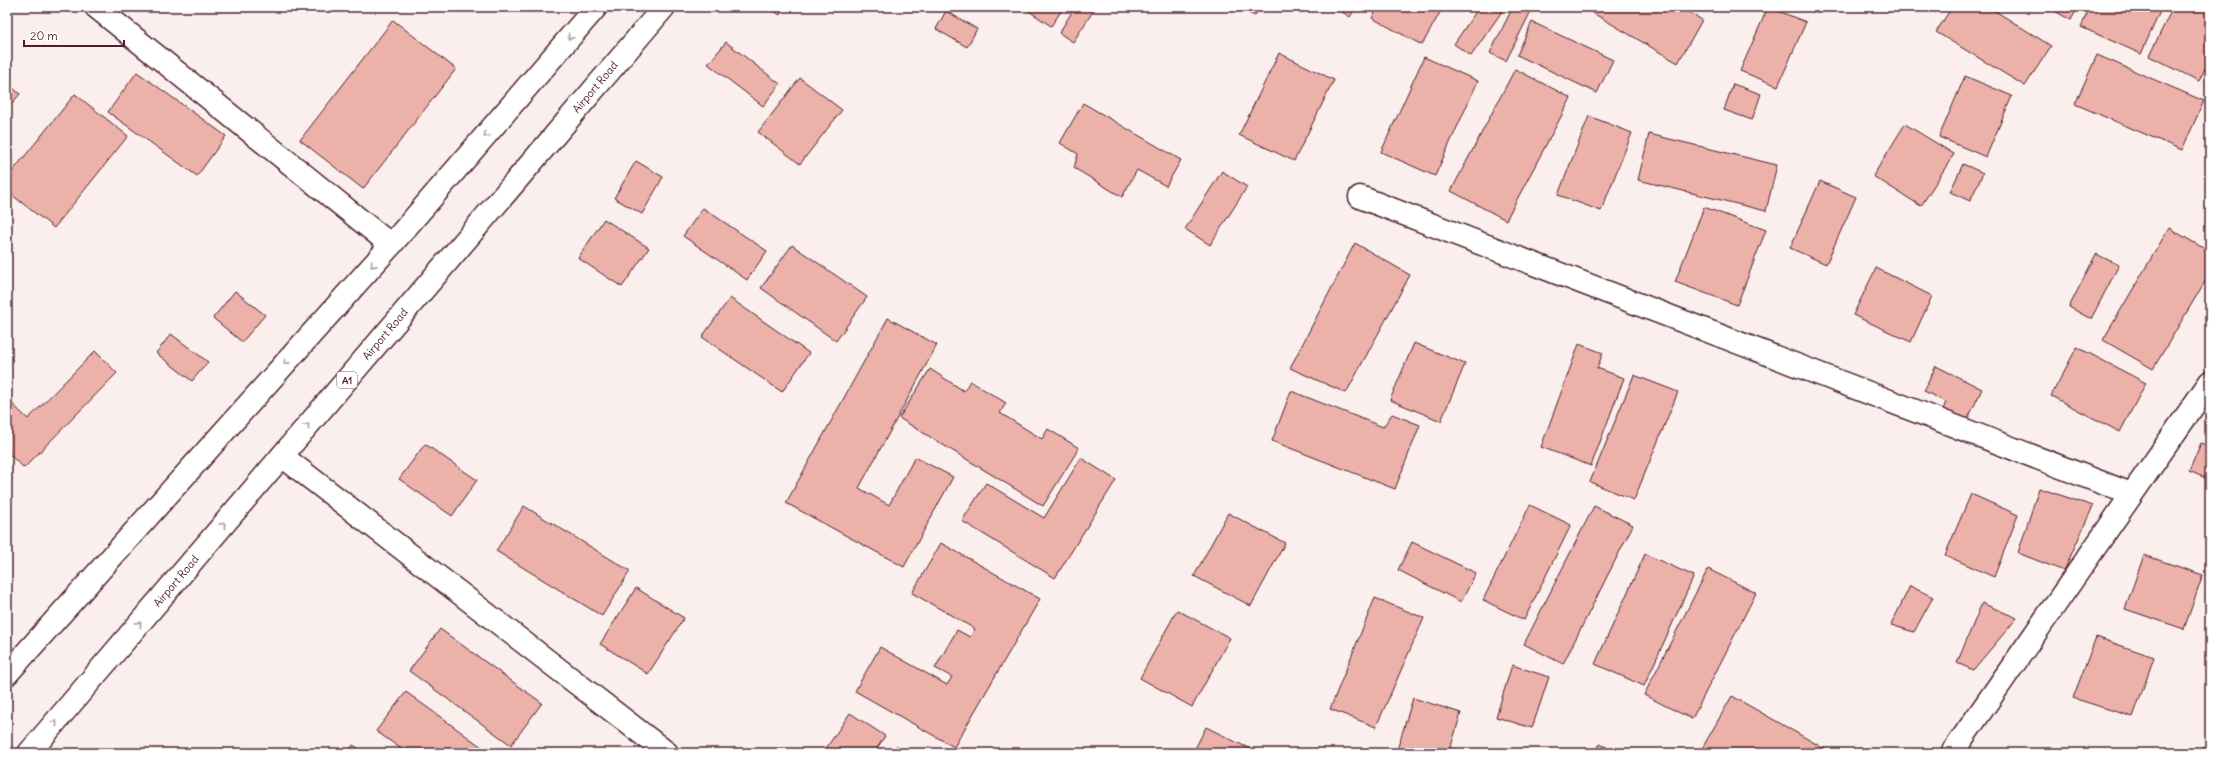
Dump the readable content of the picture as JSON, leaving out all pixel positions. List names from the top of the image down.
{
  "streets": {
    "main road": ["Airport Road", "A1"]
  },
  "scale_bar": "20 m"
}
